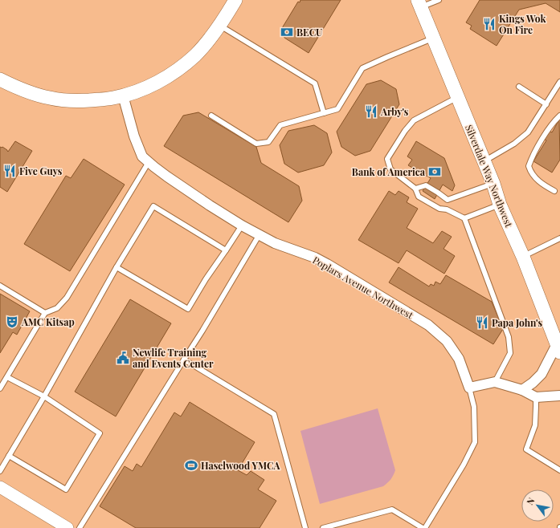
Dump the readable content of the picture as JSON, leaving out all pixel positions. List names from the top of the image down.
{
  "streets": {
    "main road": ["Silverdale Way Northwest"],
    "street": ["Poplars Avenue Northwest"]
  },
  "places": {
    "restaurant": [
      "Kings Wok On Fire",
      "Arby's",
      "Five Guys",
      "Papa John's"
    ],
    "bank": ["BECU", "Bank of America"],
    "theatre": ["AMC Kitsap"],
    "public building": ["Newlife Training and Events Center"],
    "sports": ["Haselwood YMCA"]
  },
  "north": "top left"
}
